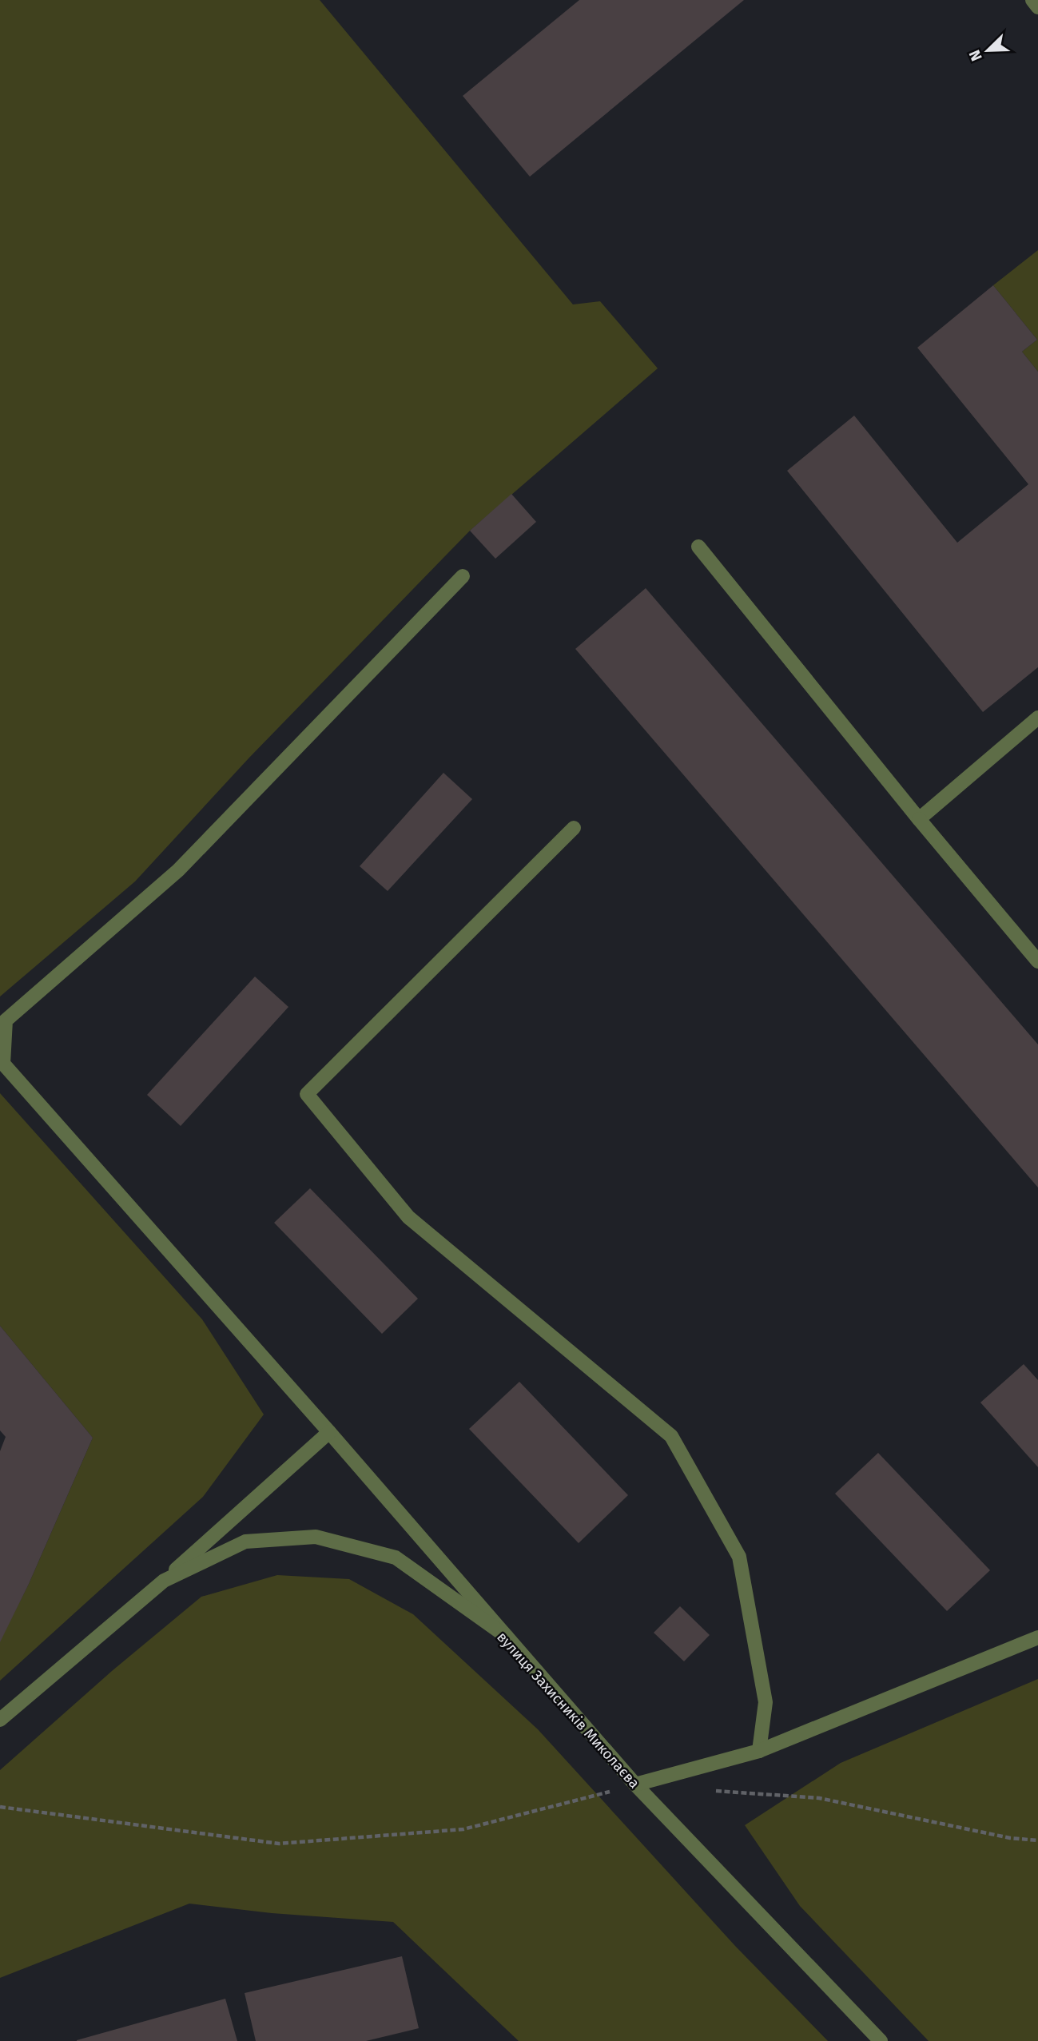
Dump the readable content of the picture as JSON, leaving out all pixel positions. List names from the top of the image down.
{
  "streets": {
    "street": ["вулиця Захисників Миколаєва"]
  },
  "north": "bottom left"
}
